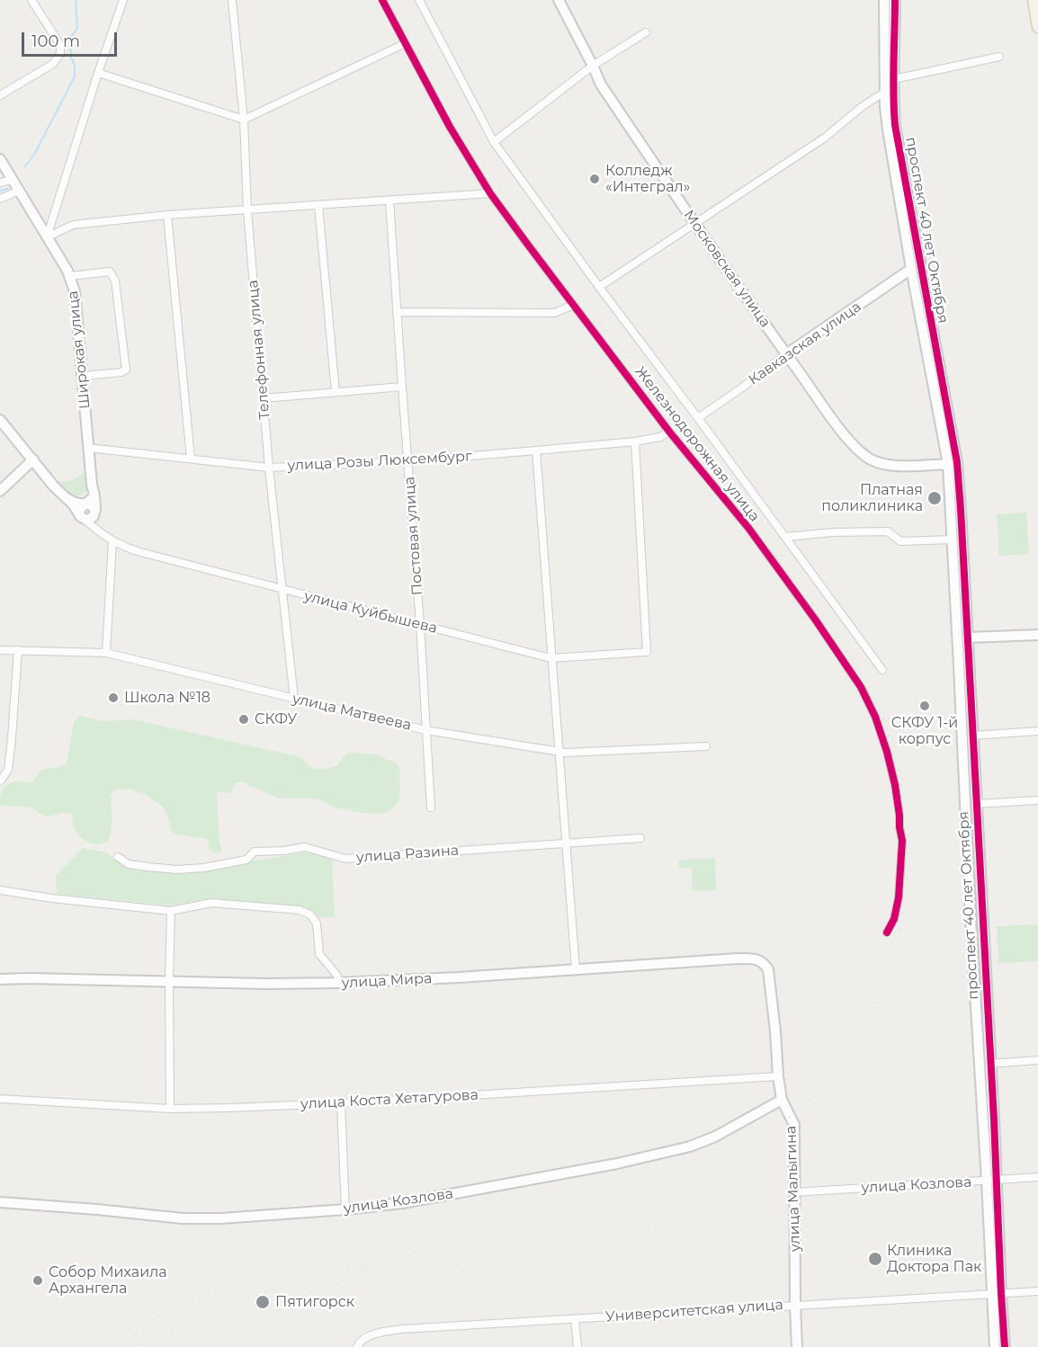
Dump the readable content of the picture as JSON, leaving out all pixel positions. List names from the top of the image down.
{
  "streets": {
    "street": [
      "проспект 40 лет Октября",
      "Московская улица",
      "Кавказская улица",
      "Широкая улица",
      "Телефонная улица",
      "Железнодорожная улица",
      "улица Розы Люксембург",
      "Постовая улица",
      "улица Куйбышева",
      "улица Матвеева",
      "улица Разина",
      "улица Мира",
      "улица Коста Хетагурова",
      "улица Козлова",
      "улица Малыгина",
      "Университетская улица"
    ]
  },
  "crossings": [
    ["проспект 40 лет Октября", "Московская улица"],
    ["проспект 40 лет Октября", "Кавказская улица"],
    ["проспект 40 лет Октября", "улица Козлова"],
    ["проспект 40 лет Октября", "Университетская улица"],
    ["Московская улица", "Кавказская улица"],
    ["Кавказская улица", "Железнодорожная улица"],
    ["Широкая улица", "улица Розы Люксембург"],
    ["Широкая улица", "улица Куйбышева"],
    ["Телефонная улица", "улица Розы Люксембург"],
    ["Телефонная улица", "улица Куйбышева"],
    ["Телефонная улица", "улица Матвеева"],
    ["Железнодорожная улица", "улица Розы Люксембург"],
    ["улица Розы Люксембург", "Постовая улица"],
    ["улица Розы Люксембург", "улица Куйбышева"],
    ["Постовая улица", "улица Куйбышева"],
    ["Постовая улица", "улица Матвеева"],
    ["улица Мира", "улица Малыгина"],
    ["улица Коста Хетагурова", "улица Малыгина"],
    ["улица Козлова", "улица Малыгина"],
    ["улица Малыгина", "Университетская улица"]
  ],
  "places": [
    "Колледж «Интеграл»",
    "Платная поликлиника",
    "Школа №18",
    "СКФУ 1-й корпус",
    "СКФУ",
    "Клиника Доктора Пак",
    "Собор Михаила Архангела",
    "Пятигорск"
  ],
  "scale_bar": "100 m"
}
